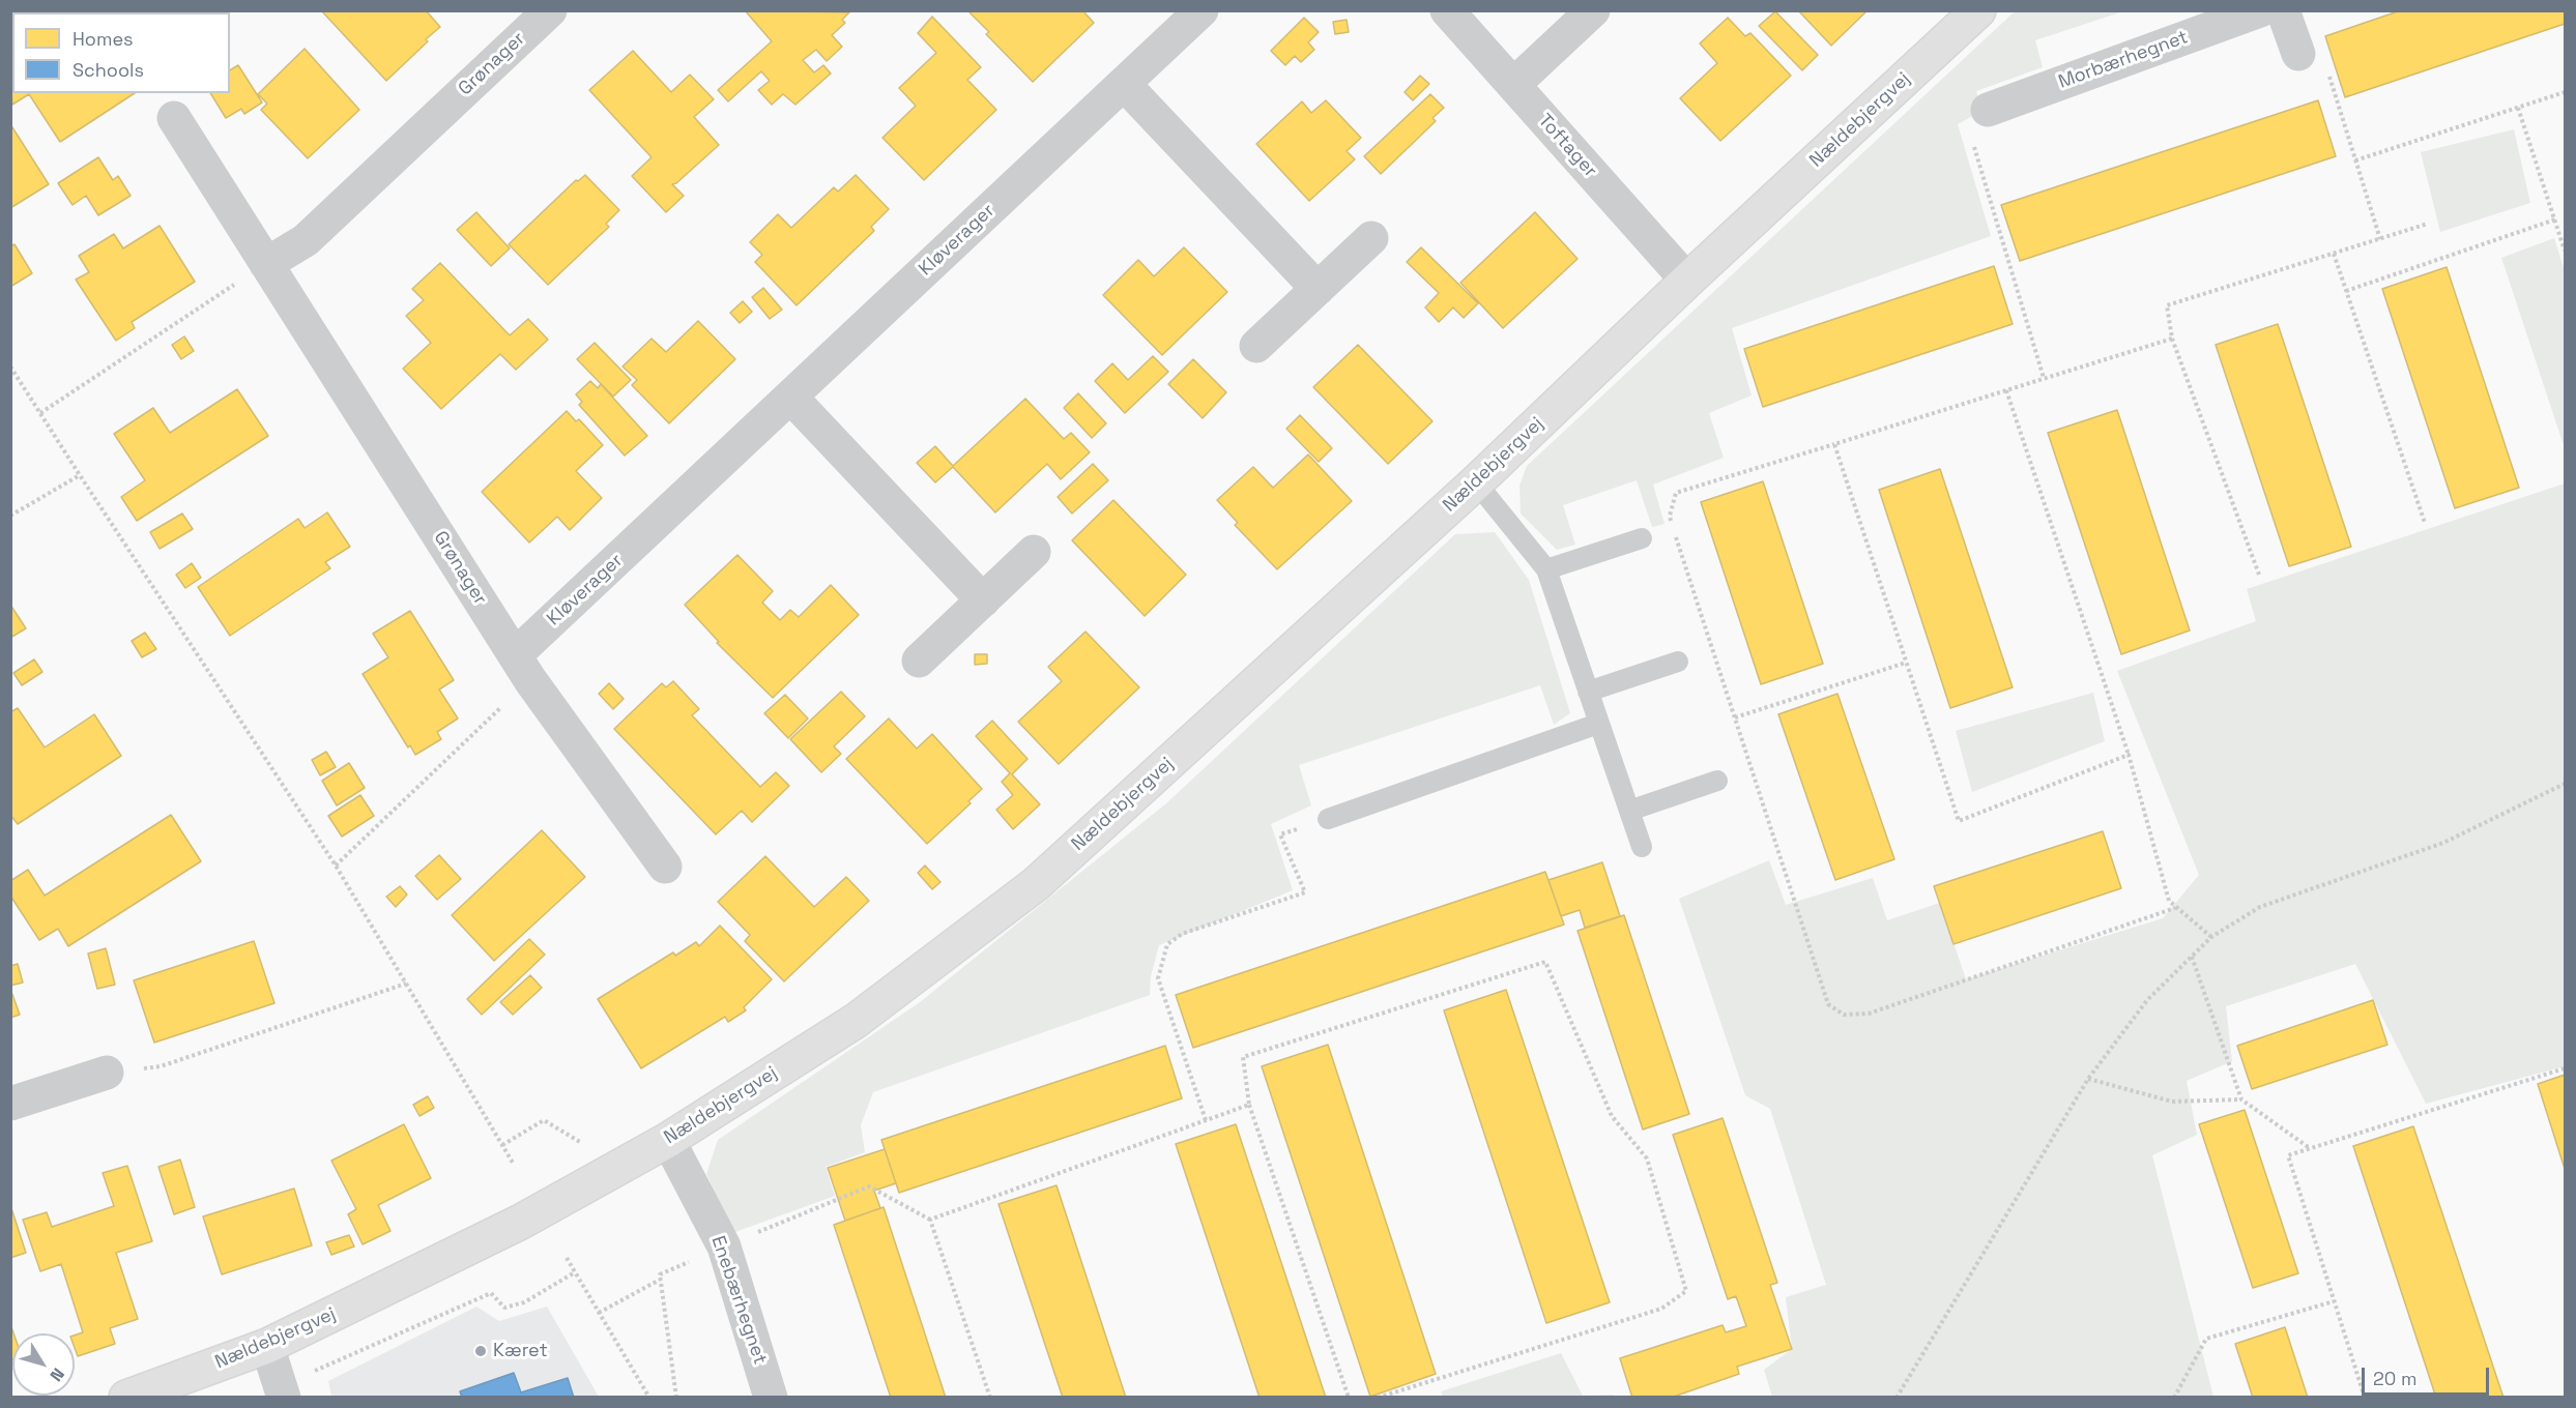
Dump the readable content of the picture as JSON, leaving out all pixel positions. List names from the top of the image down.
{
  "streets": {
    "street": [
      "Morbærhegnet",
      "Grønager",
      "Nældebjergvej",
      "Toftager",
      "Kløverager",
      "Enebærhegnet"
    ]
  },
  "crossings": [
    ["Grønager", "Kløverager"],
    ["Nældebjergvej", "Toftager"],
    ["Nældebjergvej", "Enebærhegnet"]
  ],
  "places": ["Kæret"],
  "legend": ["Homes", "Schools"],
  "scale_bar": "20 m",
  "north": "bottom right"
}
